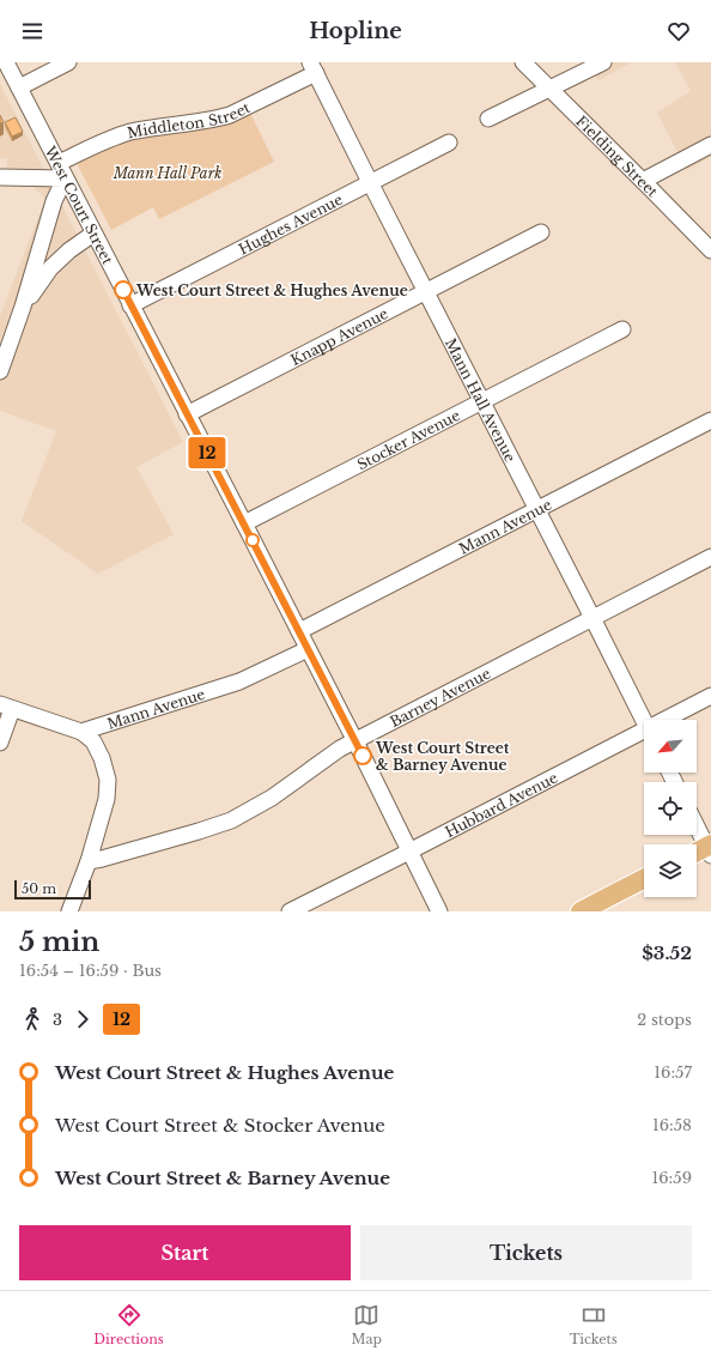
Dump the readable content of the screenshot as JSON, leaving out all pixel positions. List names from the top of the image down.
{
  "streets": {
    "street": [
      "Middleton Street",
      "Fielding Street",
      "West Court Street",
      "Hughes Avenue",
      "Knapp Avenue",
      "Mann Hall Avenue",
      "Stocker Avenue",
      "Mann Avenue",
      "Barney Avenue",
      "Hubbard Avenue"
    ]
  },
  "crossings": [
    ["Middleton Street", "West Court Street"],
    ["Middleton Street", "Mann Hall Avenue"],
    ["West Court Street", "Hughes Avenue"],
    ["West Court Street", "Knapp Avenue"],
    ["West Court Street", "Stocker Avenue"],
    ["West Court Street", "Mann Avenue"],
    ["West Court Street", "Barney Avenue"],
    ["West Court Street", "Hubbard Avenue"],
    ["Hughes Avenue", "Mann Hall Avenue"],
    ["Knapp Avenue", "Mann Hall Avenue"],
    ["Mann Hall Avenue", "Stocker Avenue"],
    ["Mann Hall Avenue", "Mann Avenue"],
    ["Mann Hall Avenue", "Barney Avenue"]
  ],
  "parks": ["Mann Hall Park"],
  "places": ["West Court Street & Hughes Avenue", "West Court Street & Barney Avenue"],
  "lines": ["bus line 12"],
  "scale_bar": "50 m",
  "north": "bottom left",
  "page": {
    "header": "Hopline",
    "on_map": "12",
    "scale": "50 m",
    "heading": ["5 min", "16:54 – 16:59 · Bus", "$3.52"],
    "legs": ["3", "12", "2 stops"],
    "list": [
      {
        "name": "West Court Street & Hughes Avenue",
        "value": "16:57"
      },
      {
        "name": "West Court Street & Stocker Avenue",
        "value": "16:58"
      },
      {
        "name": "West Court Street & Barney Avenue",
        "value": "16:59"
      }
    ],
    "buttons": ["Start", "Tickets"],
    "tabs": ["Directions", "Map", "Tickets"]
  }
}
